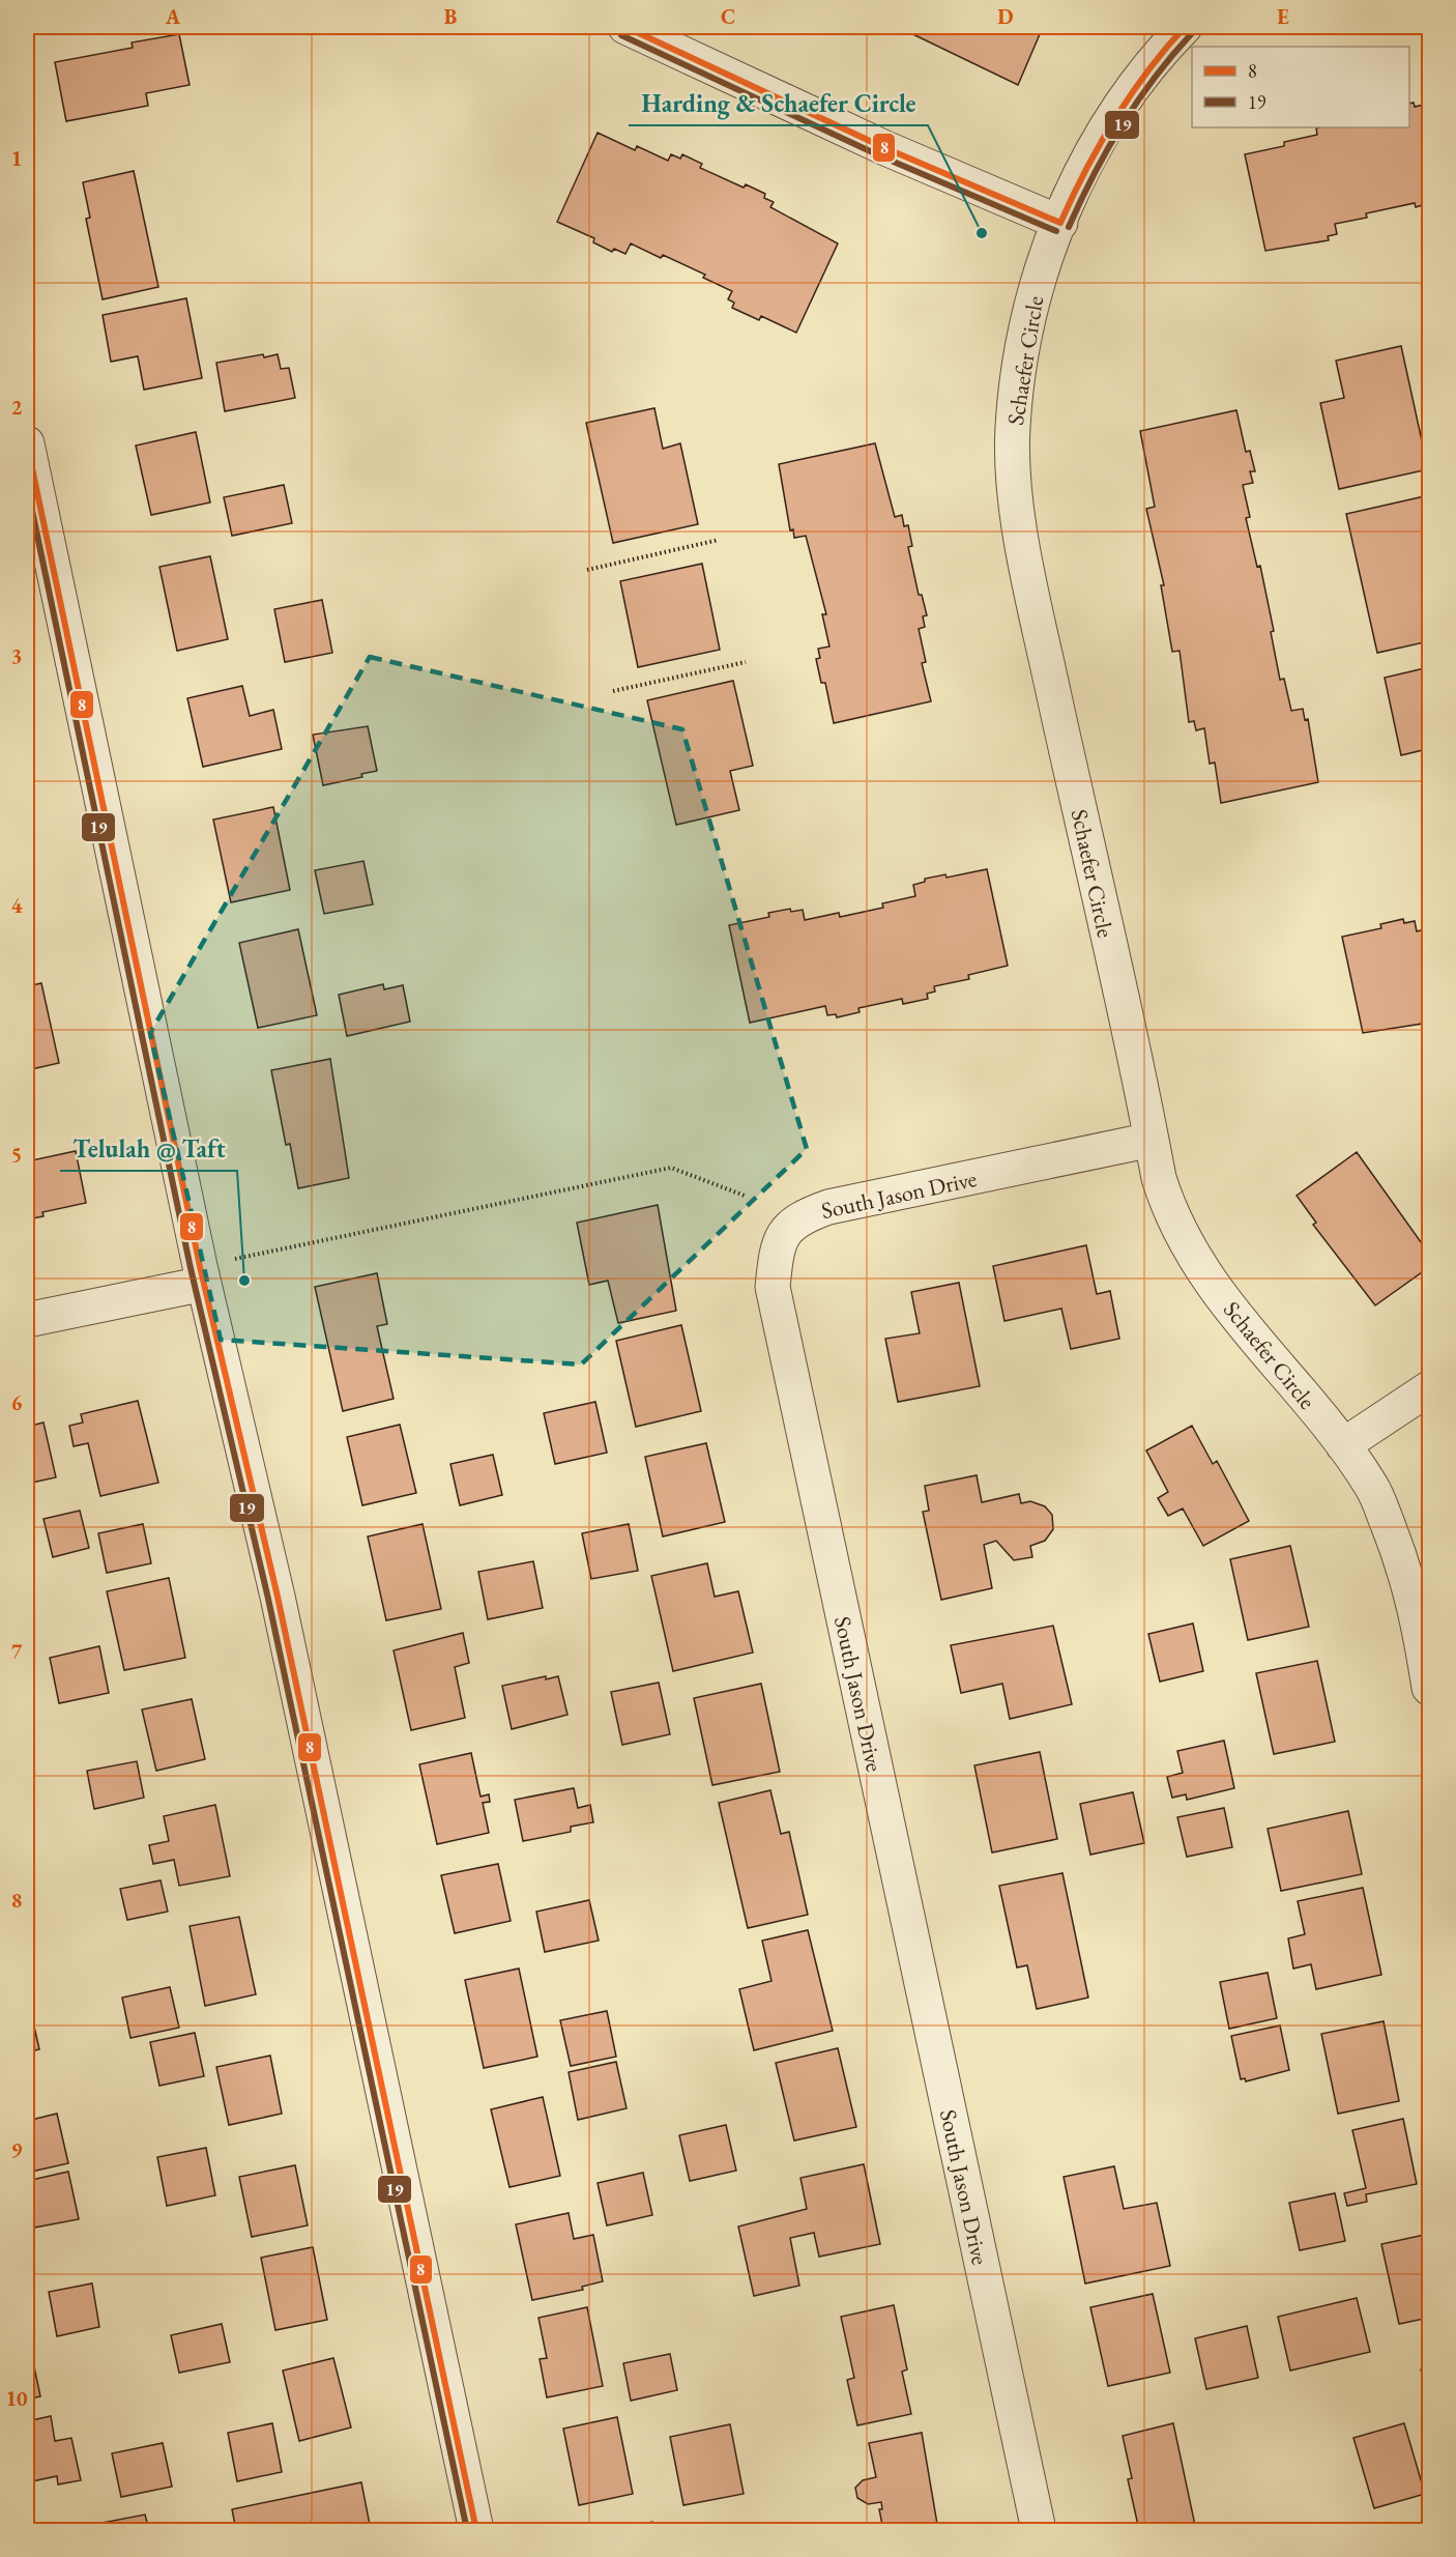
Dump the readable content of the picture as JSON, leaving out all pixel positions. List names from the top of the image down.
{
  "streets": {
    "street": ["Schaefer Circle", "South Jason Drive"]
  },
  "crossings": [
    ["Schaefer Circle", "South Jason Drive"]
  ],
  "places": ["Harding & Schaefer Circle", "Telulah @ Taft"],
  "lines": ["transit line 8", "transit line 19"],
  "legend": ["8", "19"],
  "grid": {
    "columns": [
      "A",
      "B",
      "C",
      "D",
      "E"
    ],
    "rows": [
      "1",
      "2",
      "3",
      "4",
      "5",
      "6",
      "7",
      "8",
      "9",
      "10"
    ]
  }
}
